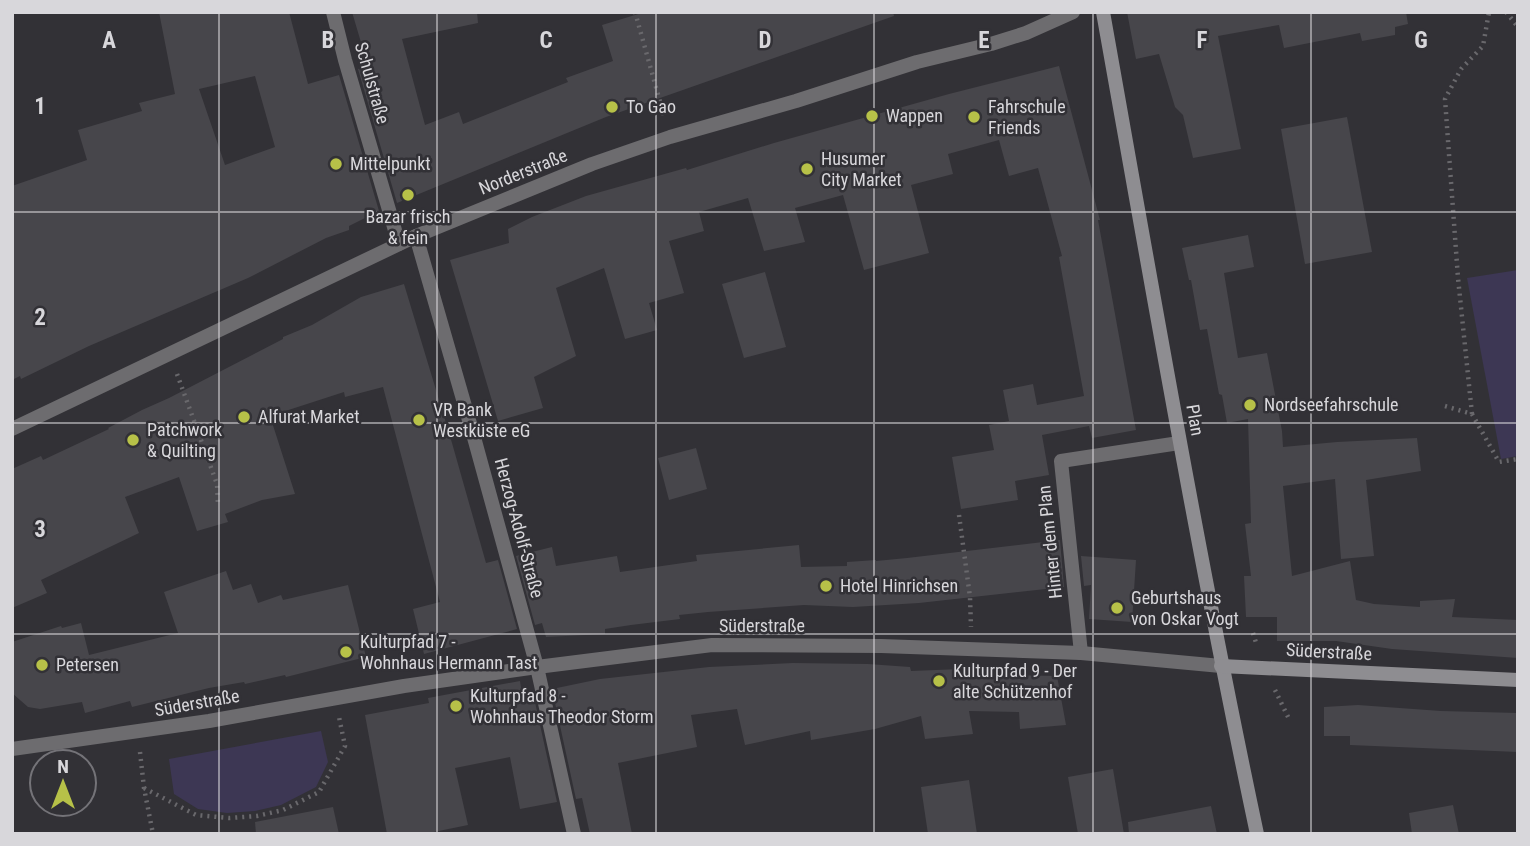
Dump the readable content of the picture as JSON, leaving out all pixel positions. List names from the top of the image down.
{
  "streets": {
    "main road": ["Plan", "Süderstraße"],
    "street": [
      "Schulstraße",
      "Norderstraße",
      "Herzog-Adolf-Straße",
      "Hinter dem Plan"
    ]
  },
  "crossings": [
    ["Schulstraße", "Norderstraße"],
    ["Norderstraße", "Herzog-Adolf-Straße"],
    ["Plan", "Hinter dem Plan"],
    ["Plan", "Süderstraße"],
    ["Herzog-Adolf-Straße", "Süderstraße"],
    ["Hinter dem Plan", "Süderstraße"]
  ],
  "places": [
    "To Gao",
    "Wappen",
    "Fahrschule Friends",
    "Mittelpunkt",
    "Husumer City Market",
    "Bazar frisch & fein",
    "Nordseefahrschule",
    "Alfurat Market",
    "VR Bank Westküste eG",
    "Patchwork & Quilting",
    "Hotel Hinrichsen",
    "Geburtshaus von Oskar Vogt",
    "Kulturpfad 7 - Wohnhaus Hermann Tast",
    "Petersen",
    "Kulturpfad 9 - Der alte Schützenhof",
    "Kulturpfad 8 - Wohnhaus Theodor Storm"
  ],
  "north": "top",
  "grid": {
    "columns": [
      "A",
      "B",
      "C",
      "D",
      "E",
      "F",
      "G"
    ],
    "rows": ["1", "2", "3"]
  }
}
